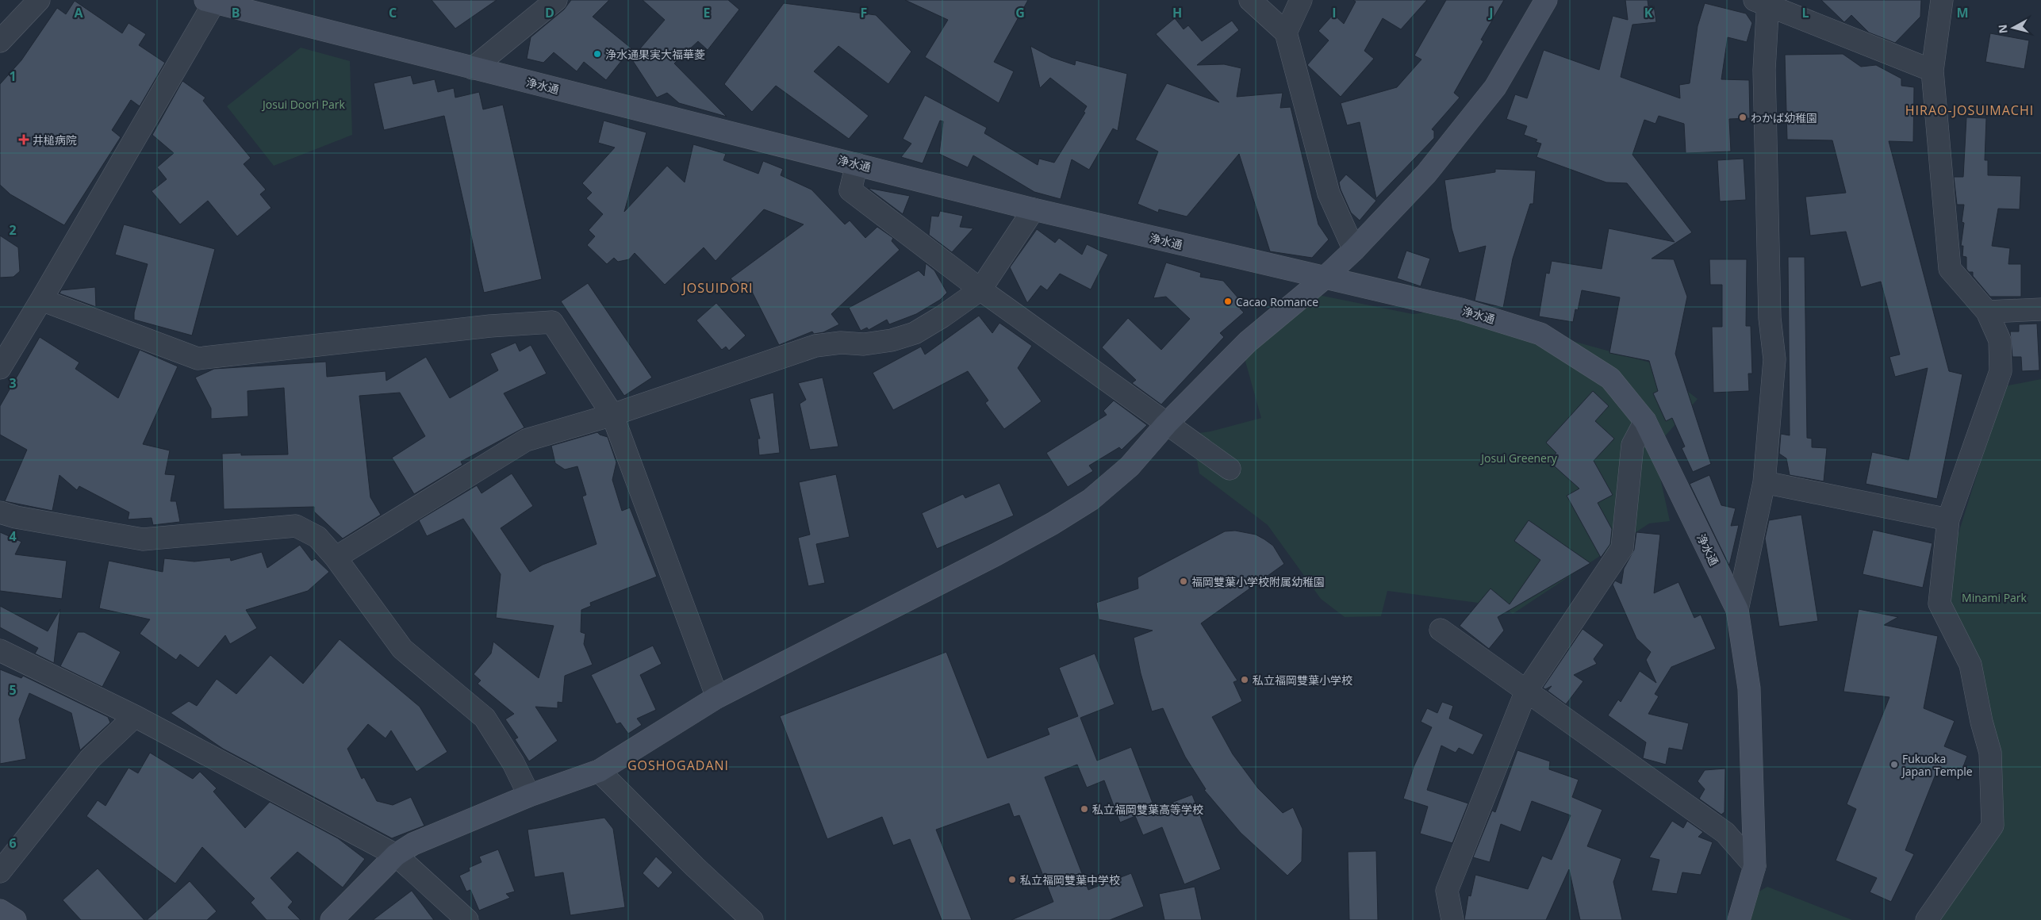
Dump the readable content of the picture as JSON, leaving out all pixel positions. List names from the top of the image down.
{
  "streets": {
    "street": ["浄水通"]
  },
  "districts": ["HIRAO-JOSUIMACHI", "JOSUIDORI", "GOSHOGADANI"],
  "parks": ["Josui Doori Park", "Josui Greenery", "Minami Park"],
  "places": {
    "other": [
      "浄水通果実大福華菱",
      "わかば幼稚園",
      "Cacao Romance",
      "福岡雙葉小学校附属幼稚園",
      "私立福岡雙葉小学校",
      "Fukuoka Japan Temple",
      "私立福岡雙葉高等学校",
      "私立福岡雙葉中学校"
    ],
    "health": ["井槌病院"]
  },
  "north": "left",
  "grid": {
    "columns": [
      "A",
      "B",
      "C",
      "D",
      "E",
      "F",
      "G",
      "H",
      "I",
      "J",
      "K",
      "L",
      "M"
    ],
    "rows": [
      "1",
      "2",
      "3",
      "4",
      "5",
      "6"
    ]
  }
}
